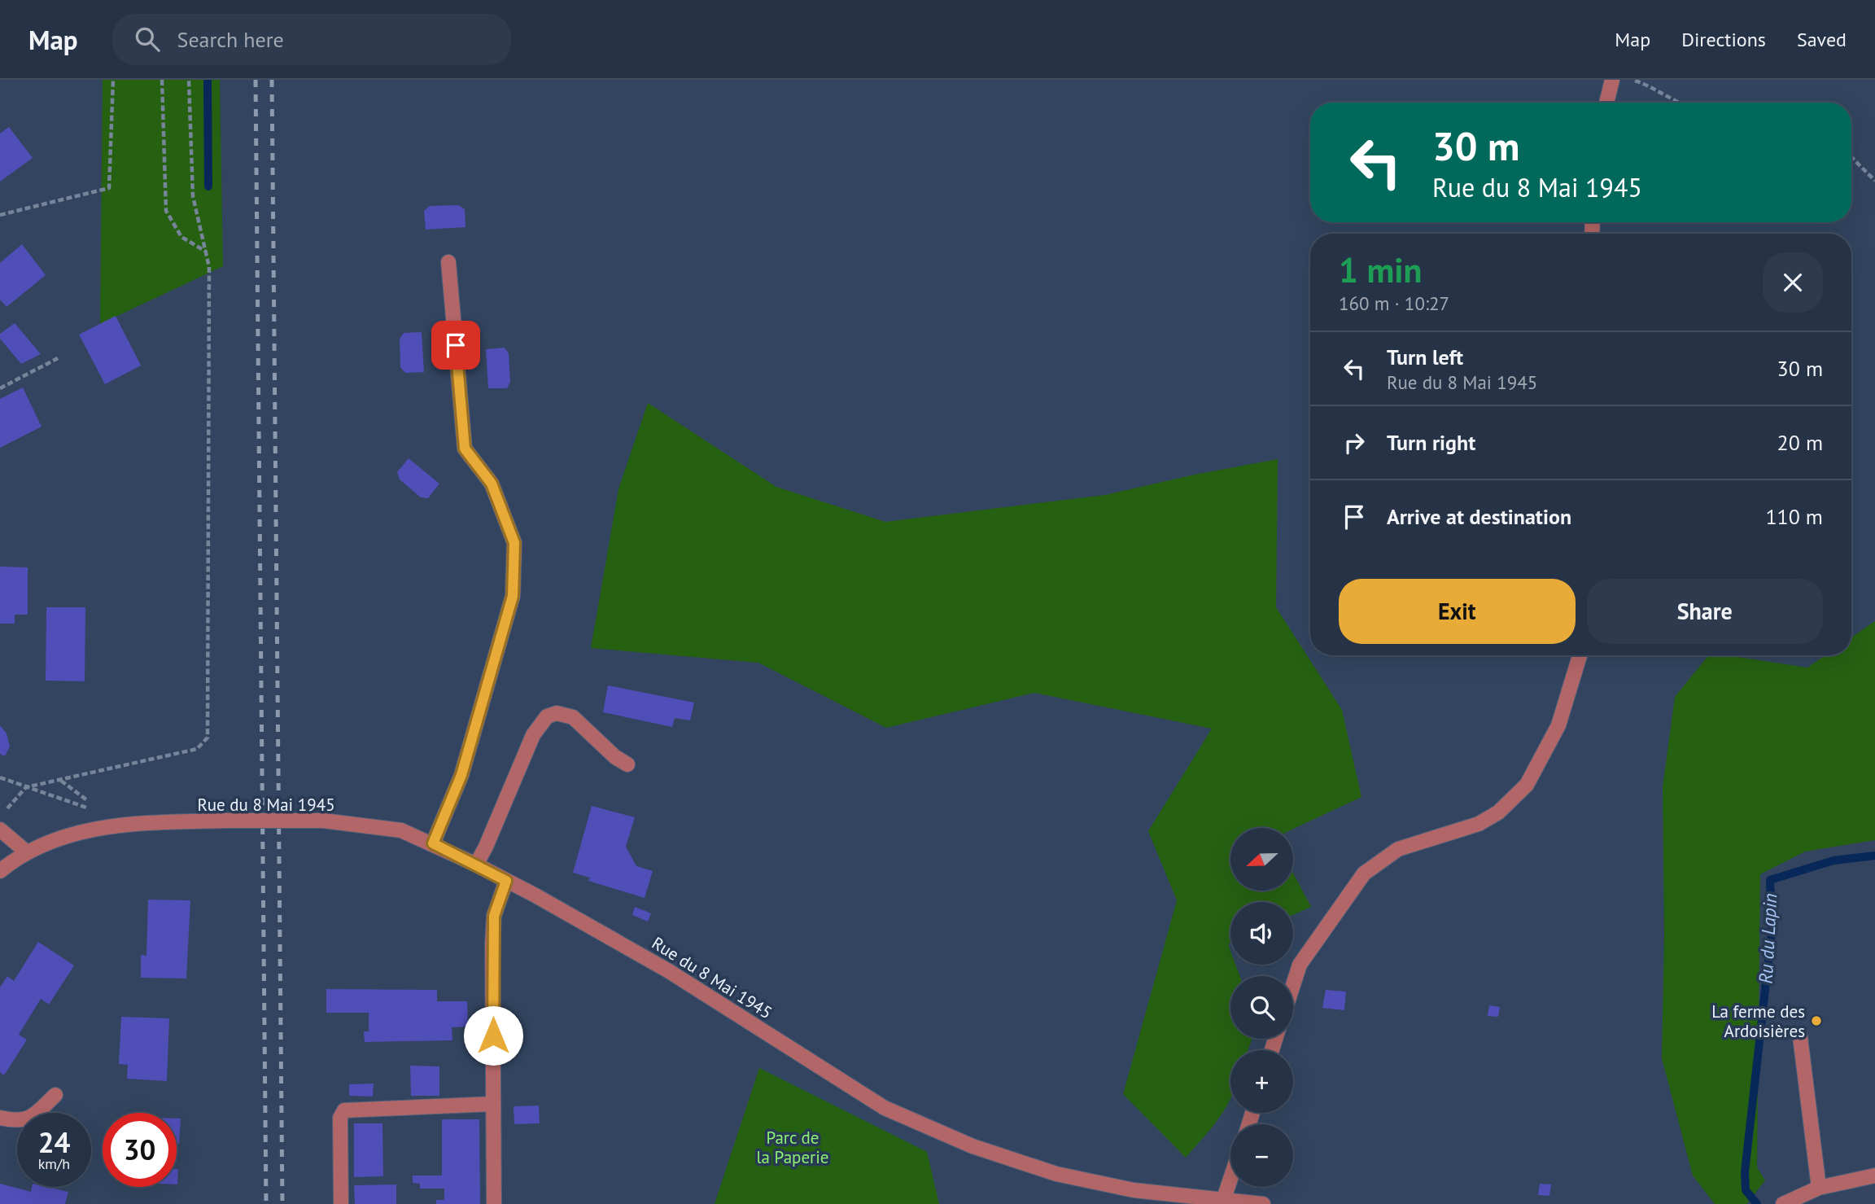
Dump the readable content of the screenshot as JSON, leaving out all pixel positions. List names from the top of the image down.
{
  "streets": {
    "street": ["Rue du 8 Mai 1945"]
  },
  "water": ["Ru du Lapin"],
  "parks": ["Parc de la Paperie"],
  "places": ["La ferme des Ardoisières"],
  "north": "left",
  "page": {
    "header": "Map",
    "search": "Search here",
    "nav": ["Map", "Directions", "Saved"],
    "turn": ["30 m", "Rue du 8 Mai 1945"],
    "heading": ["1 min", "160 m · 10:27"],
    "list": [
      {
        "name": "Turn left",
        "note": "Rue du 8 Mai 1945",
        "value": "30 m"
      },
      {
        "name": "Turn right",
        "value": "20 m"
      },
      {
        "name": "Arrive at destination",
        "value": "110 m"
      }
    ],
    "buttons": ["Exit", "Share"],
    "map_buttons": ["+", "−"],
    "speed": "24 km/h",
    "limit": "30"
  }
}
